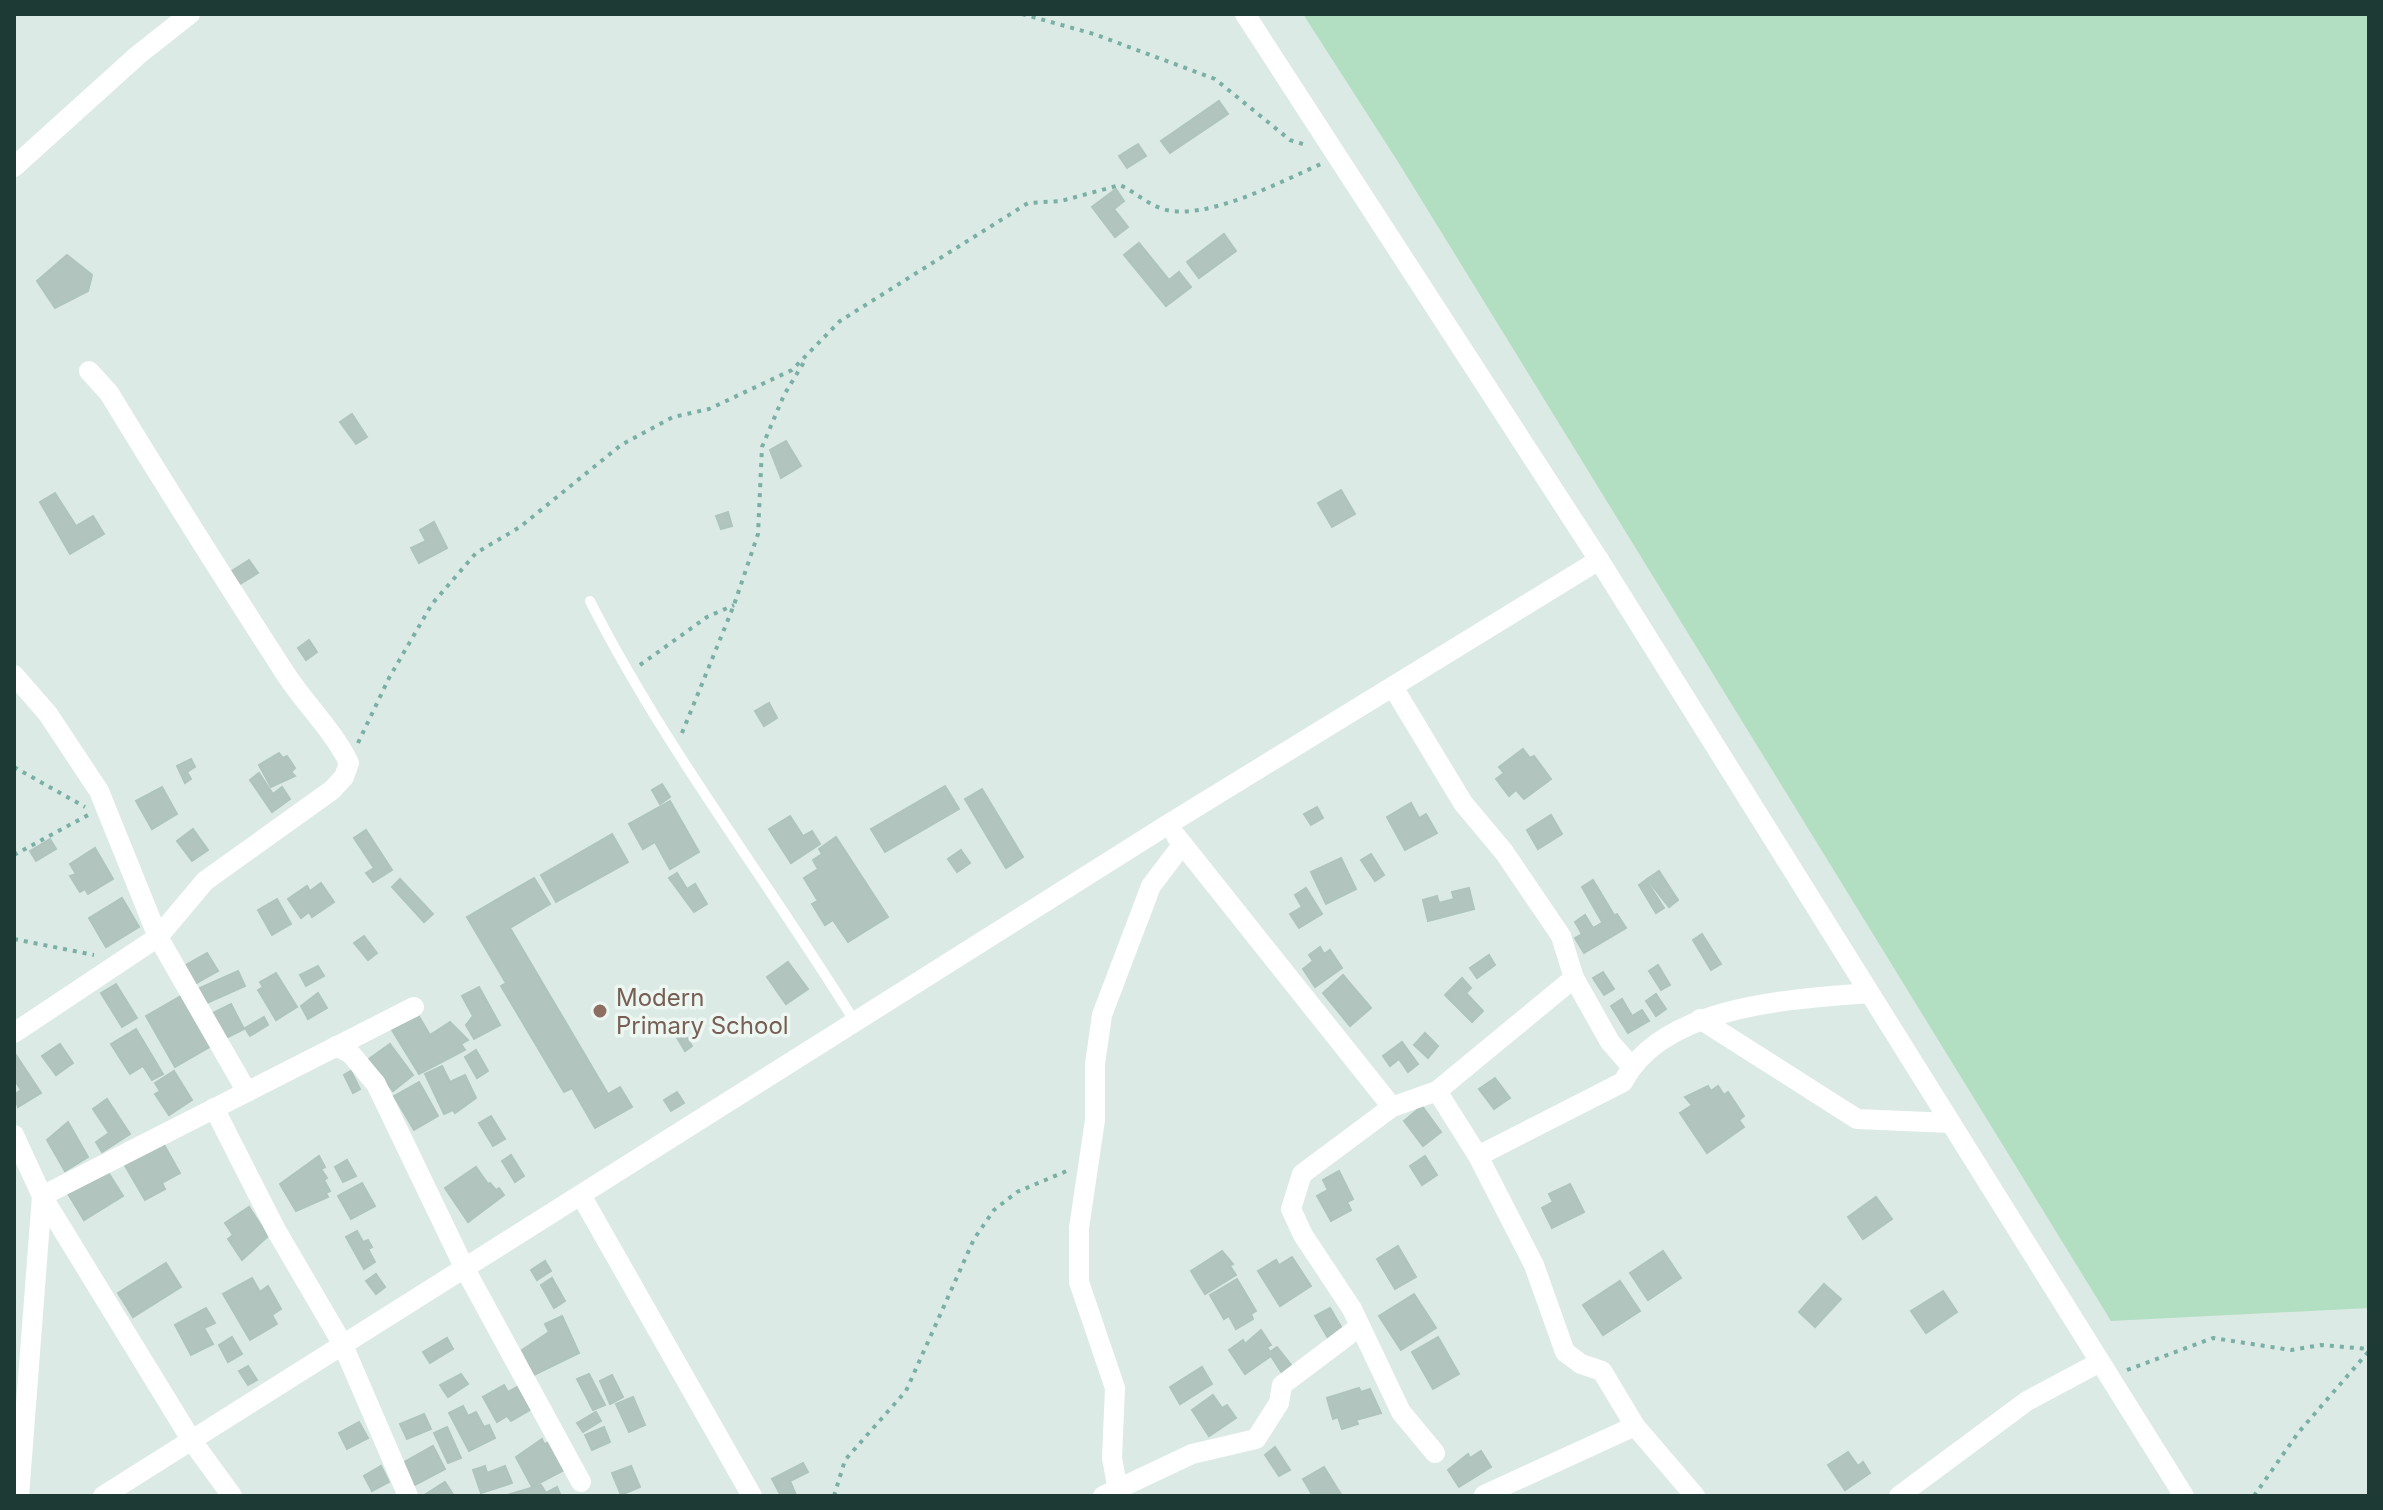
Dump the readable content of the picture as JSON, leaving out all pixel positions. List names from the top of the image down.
{
  "places": ["Modern Primary School"]
}
